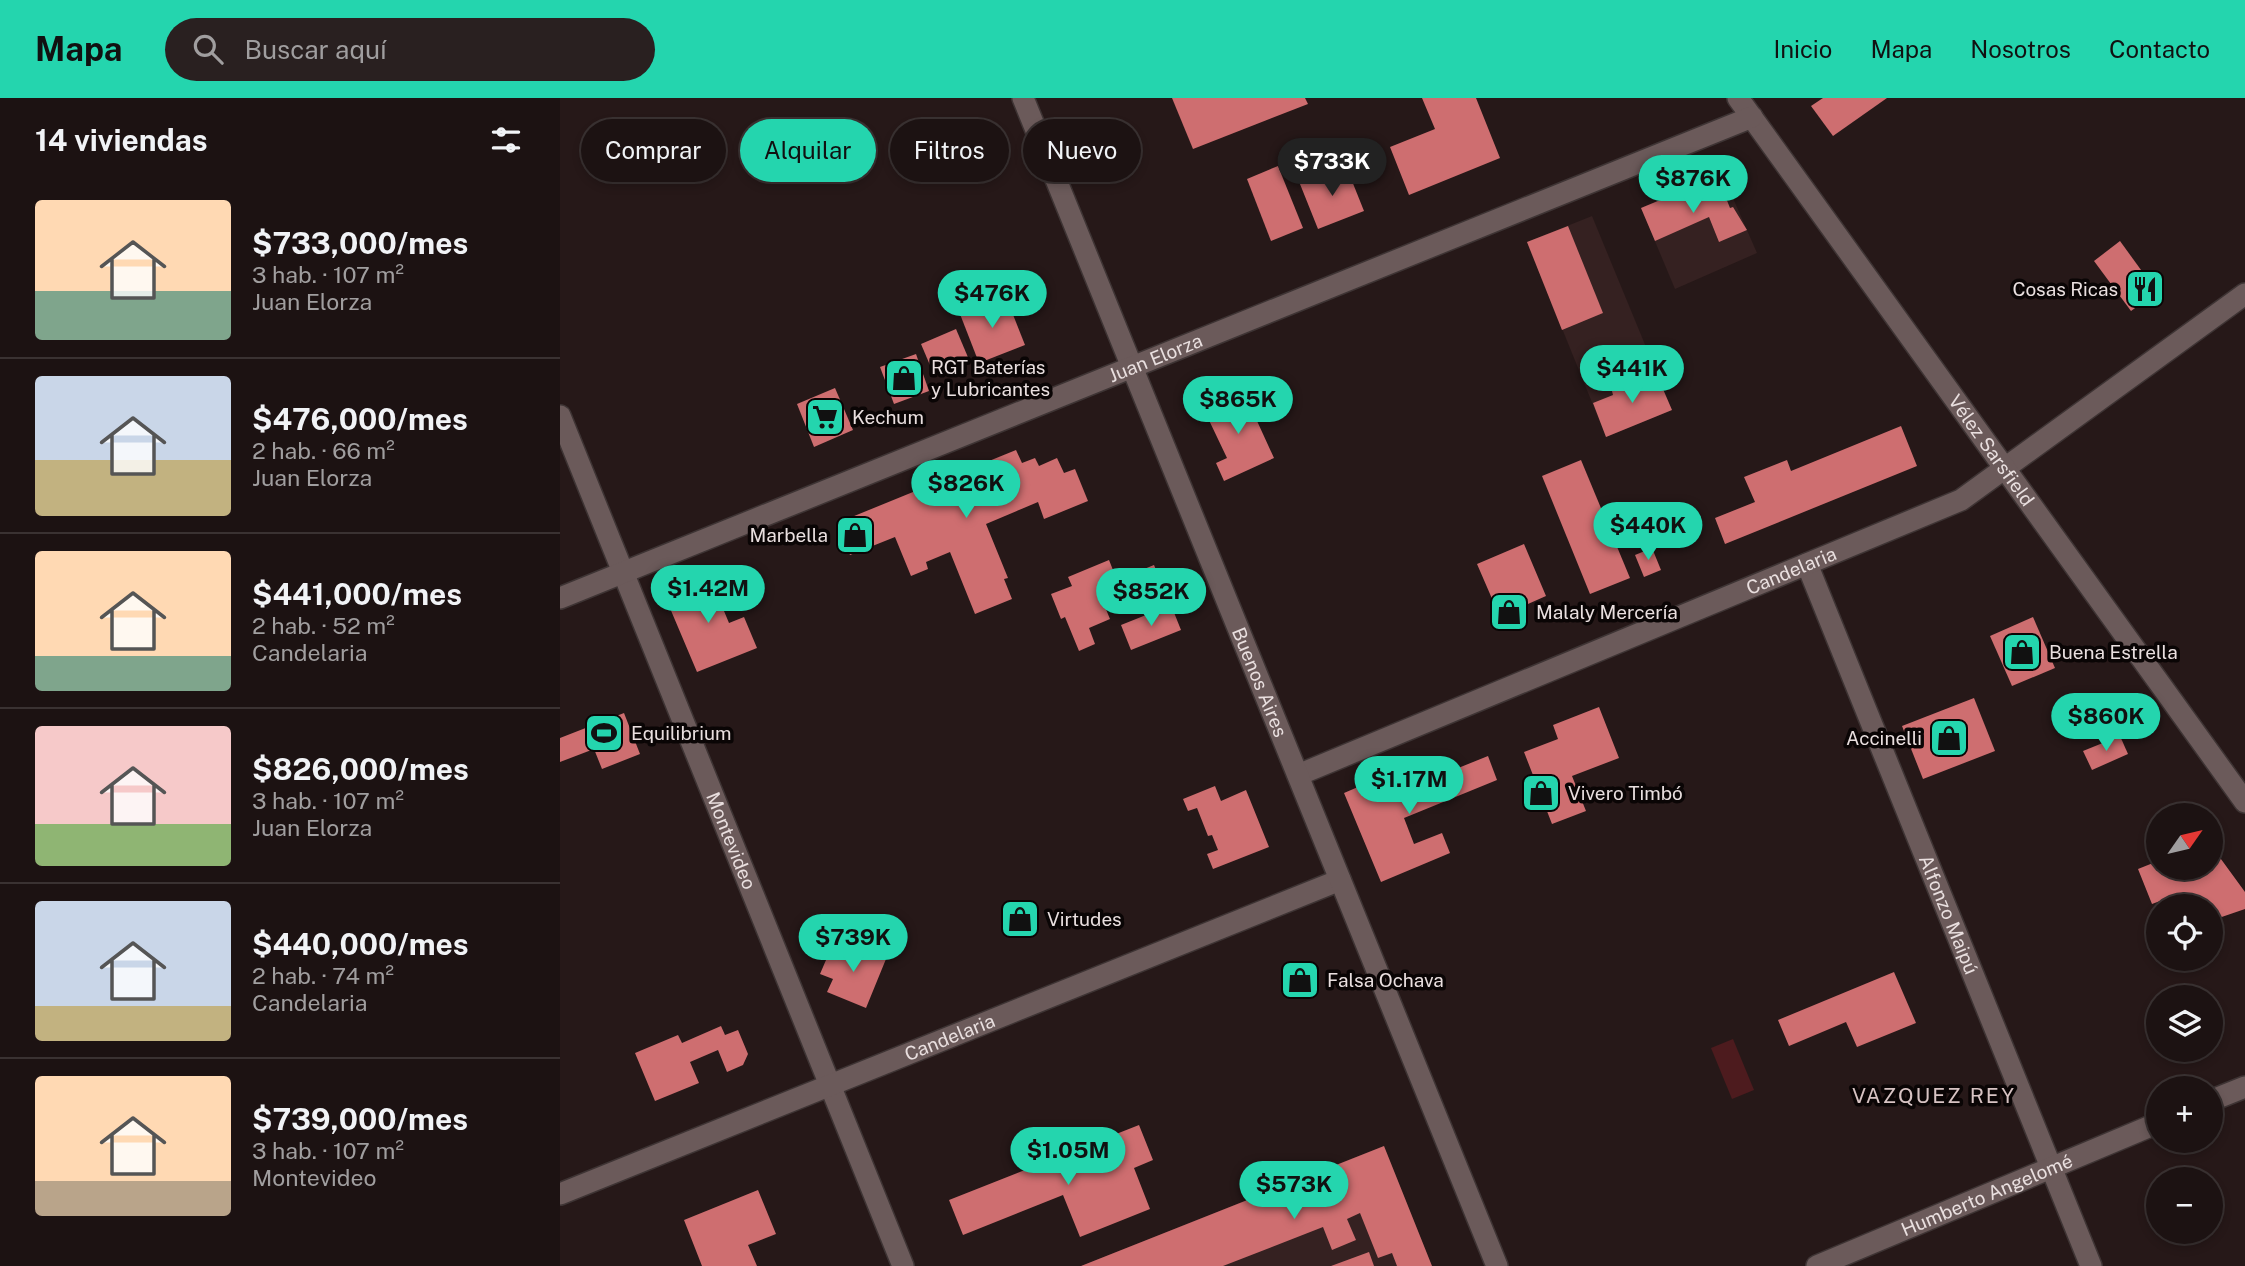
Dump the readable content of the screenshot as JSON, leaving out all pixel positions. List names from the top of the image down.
{
  "streets": {
    "street": [
      "Juan Elorza",
      "Vélez Sarsfield",
      "Candelaria",
      "Buenos Aires",
      "Montevideo",
      "Alfonzo Maipú",
      "Humberto Angelomé"
    ]
  },
  "crossings": [
    ["Juan Elorza", "Vélez Sarsfield"],
    ["Juan Elorza", "Buenos Aires"],
    ["Juan Elorza", "Montevideo"],
    ["Vélez Sarsfield", "Candelaria"],
    ["Candelaria", "Buenos Aires"],
    ["Candelaria", "Montevideo"],
    ["Candelaria", "Alfonzo Maipú"],
    ["Alfonzo Maipú", "Humberto Angelomé"]
  ],
  "districts": ["VAZQUEZ REY"],
  "places": {
    "restaurant": ["Cosas Ricas"],
    "shop": [
      "RGT Baterías y Lubricantes",
      "Marbella",
      "Malaly Mercería",
      "Buena Estrella",
      "Accinelli",
      "Vivero Timbó",
      "Virtudes",
      "Falsa Ochava"
    ],
    "supermarket": ["Kechum"],
    "sports": ["Equilibrium"]
  },
  "north": "top right",
  "page": {
    "header": "Mapa",
    "search": "Buscar aquí",
    "nav": [
      "Inicio",
      "Mapa",
      "Nosotros",
      "Contacto"
    ],
    "heading": "14 viviendas",
    "chip": [
      "Comprar",
      "Alquilar",
      "Filtros",
      "Nuevo"
    ],
    "price": [
      "$733K",
      "$876K",
      "$476K",
      "$441K",
      "$865K",
      "$826K",
      "$440K",
      "$1.42M",
      "$852K",
      "$860K",
      "$1.17M",
      "$739K",
      "$1.05M",
      "$573K"
    ],
    "list": [
      {
        "name": "$733,000/mes",
        "note": "3 hab. · 107 m² · Juan Elorza"
      },
      {
        "name": "$476,000/mes",
        "note": "2 hab. · 66 m² · Juan Elorza"
      },
      {
        "name": "$441,000/mes",
        "note": "2 hab. · 52 m² · Candelaria"
      },
      {
        "name": "$826,000/mes",
        "note": "3 hab. · 107 m² · Juan Elorza"
      },
      {
        "name": "$440,000/mes",
        "note": "2 hab. · 74 m² · Candelaria"
      },
      {
        "name": "$739,000/mes",
        "note": "3 hab. · 107 m² · Montevideo"
      }
    ],
    "map_buttons": ["+", "−"]
  }
}
